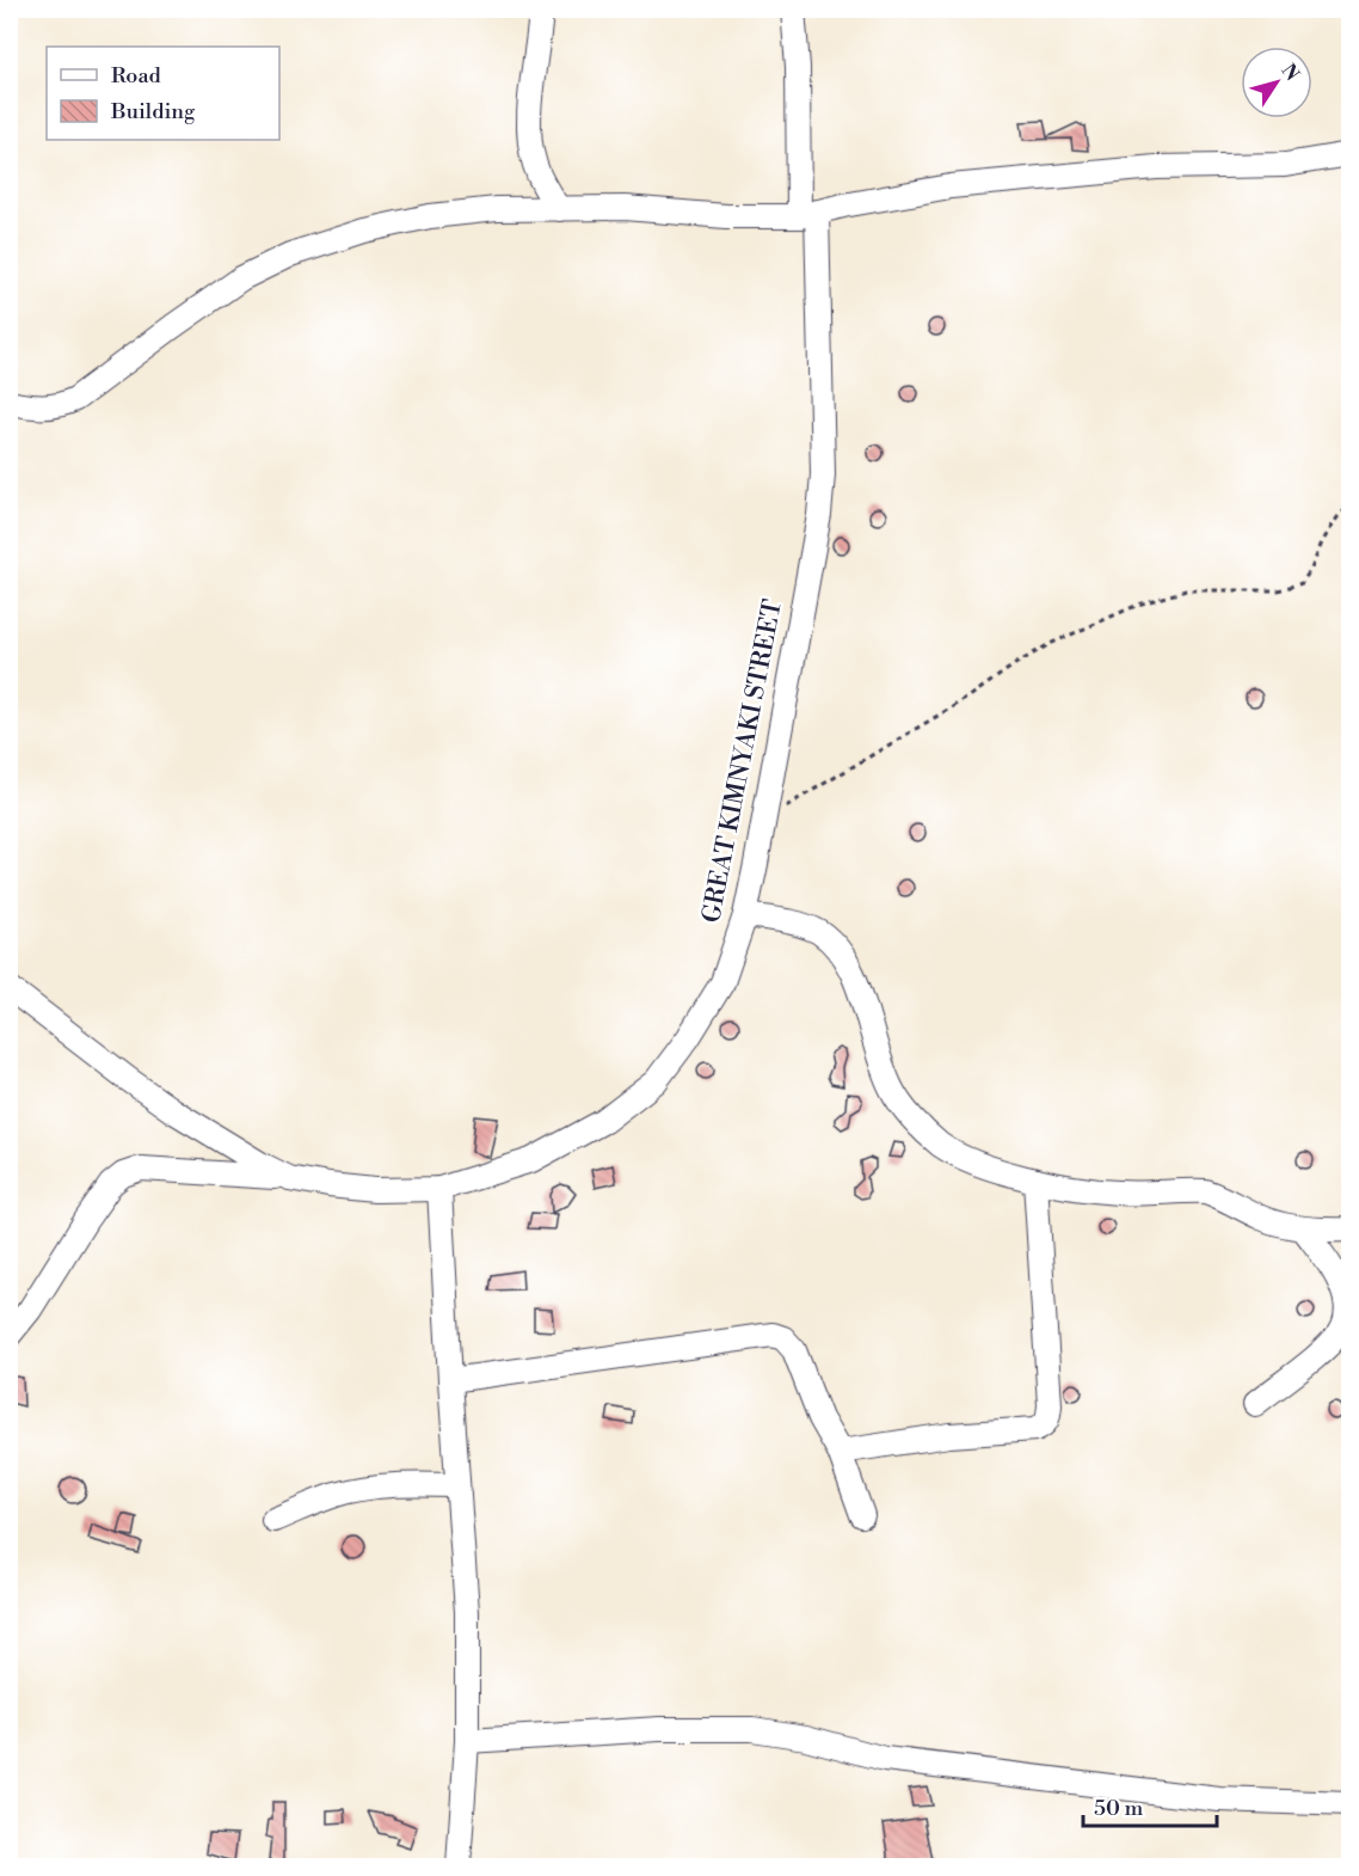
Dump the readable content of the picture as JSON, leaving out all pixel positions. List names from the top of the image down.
{
  "streets": {
    "street": ["GREAT KIMNYAKI STREET"]
  },
  "legend": ["Road", "Building"],
  "scale_bar": "50 m",
  "north": "top right"
}
